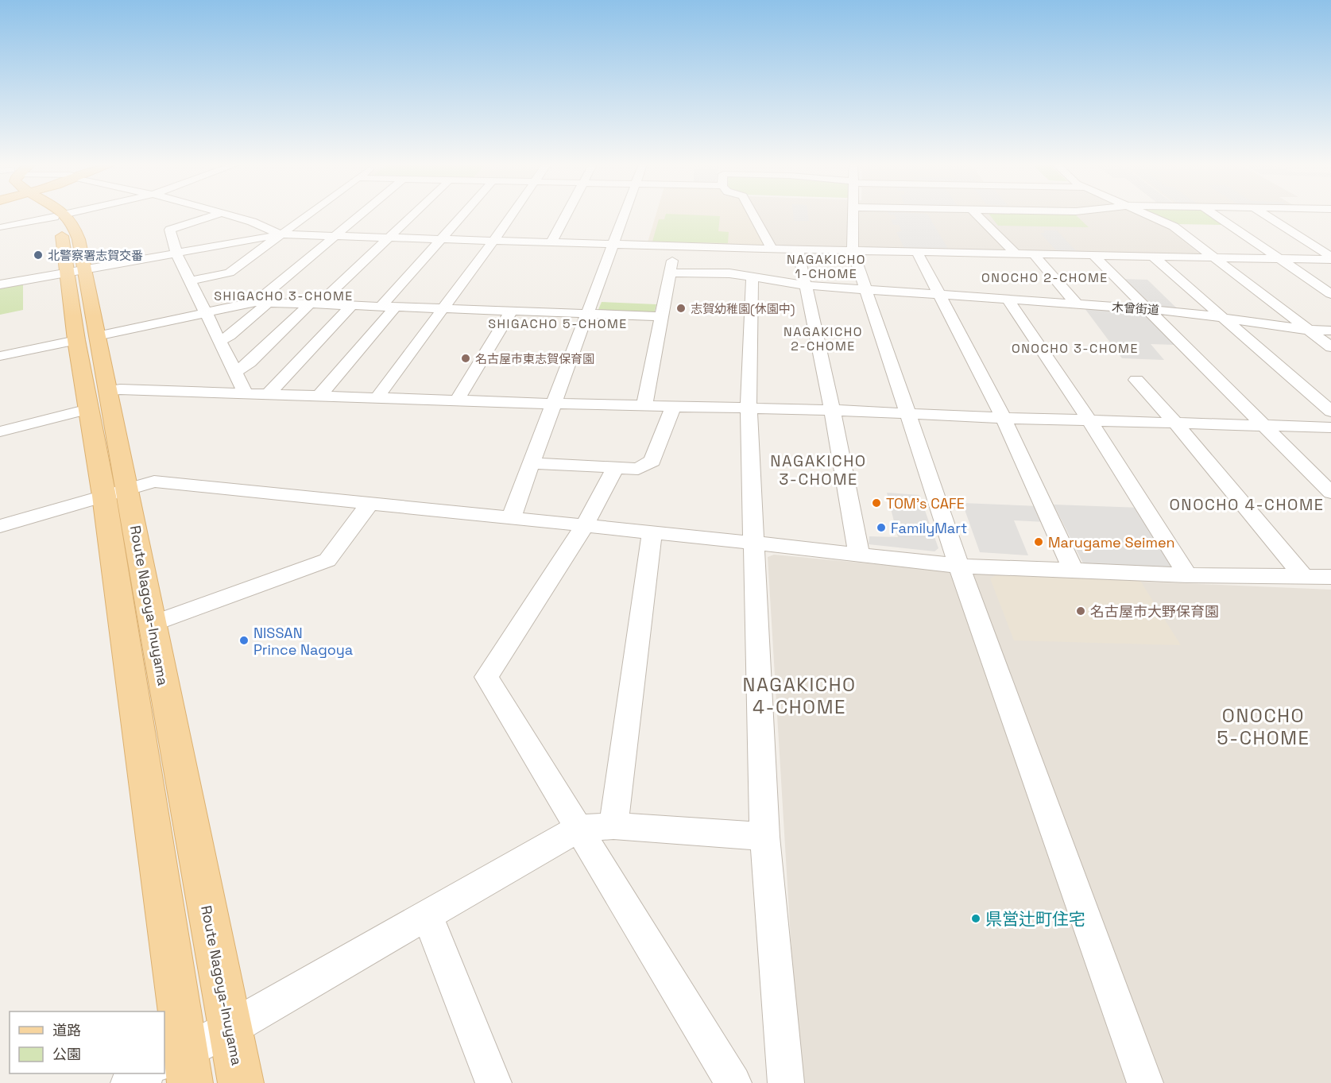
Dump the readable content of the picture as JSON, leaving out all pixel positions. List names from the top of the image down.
{
  "streets": {
    "main road": ["Route Nagoya-Inuyama"],
    "street": ["木曾街道"]
  },
  "districts": [
    "NAGAKICHO 1-CHOME",
    "ONOCHO 2-CHOME",
    "SHIGACHO 3-CHOME",
    "SHIGACHO 5-CHOME",
    "NAGAKICHO 2-CHOME",
    "ONOCHO 3-CHOME",
    "NAGAKICHO 3-CHOME",
    "ONOCHO 4-CHOME",
    "NAGAKICHO 4-CHOME",
    "ONOCHO 5-CHOME"
  ],
  "places": [
    "北警察署志賀交番",
    "志賀幼稚園(休園中)",
    "名古屋市東志賀保育園",
    "TOM's CAFE",
    "FamilyMart",
    "Marugame Seimen",
    "名古屋市大野保育園",
    "NISSAN Prince Nagoya",
    "県営辻町住宅"
  ],
  "legend": ["道路", "公園"]
}
